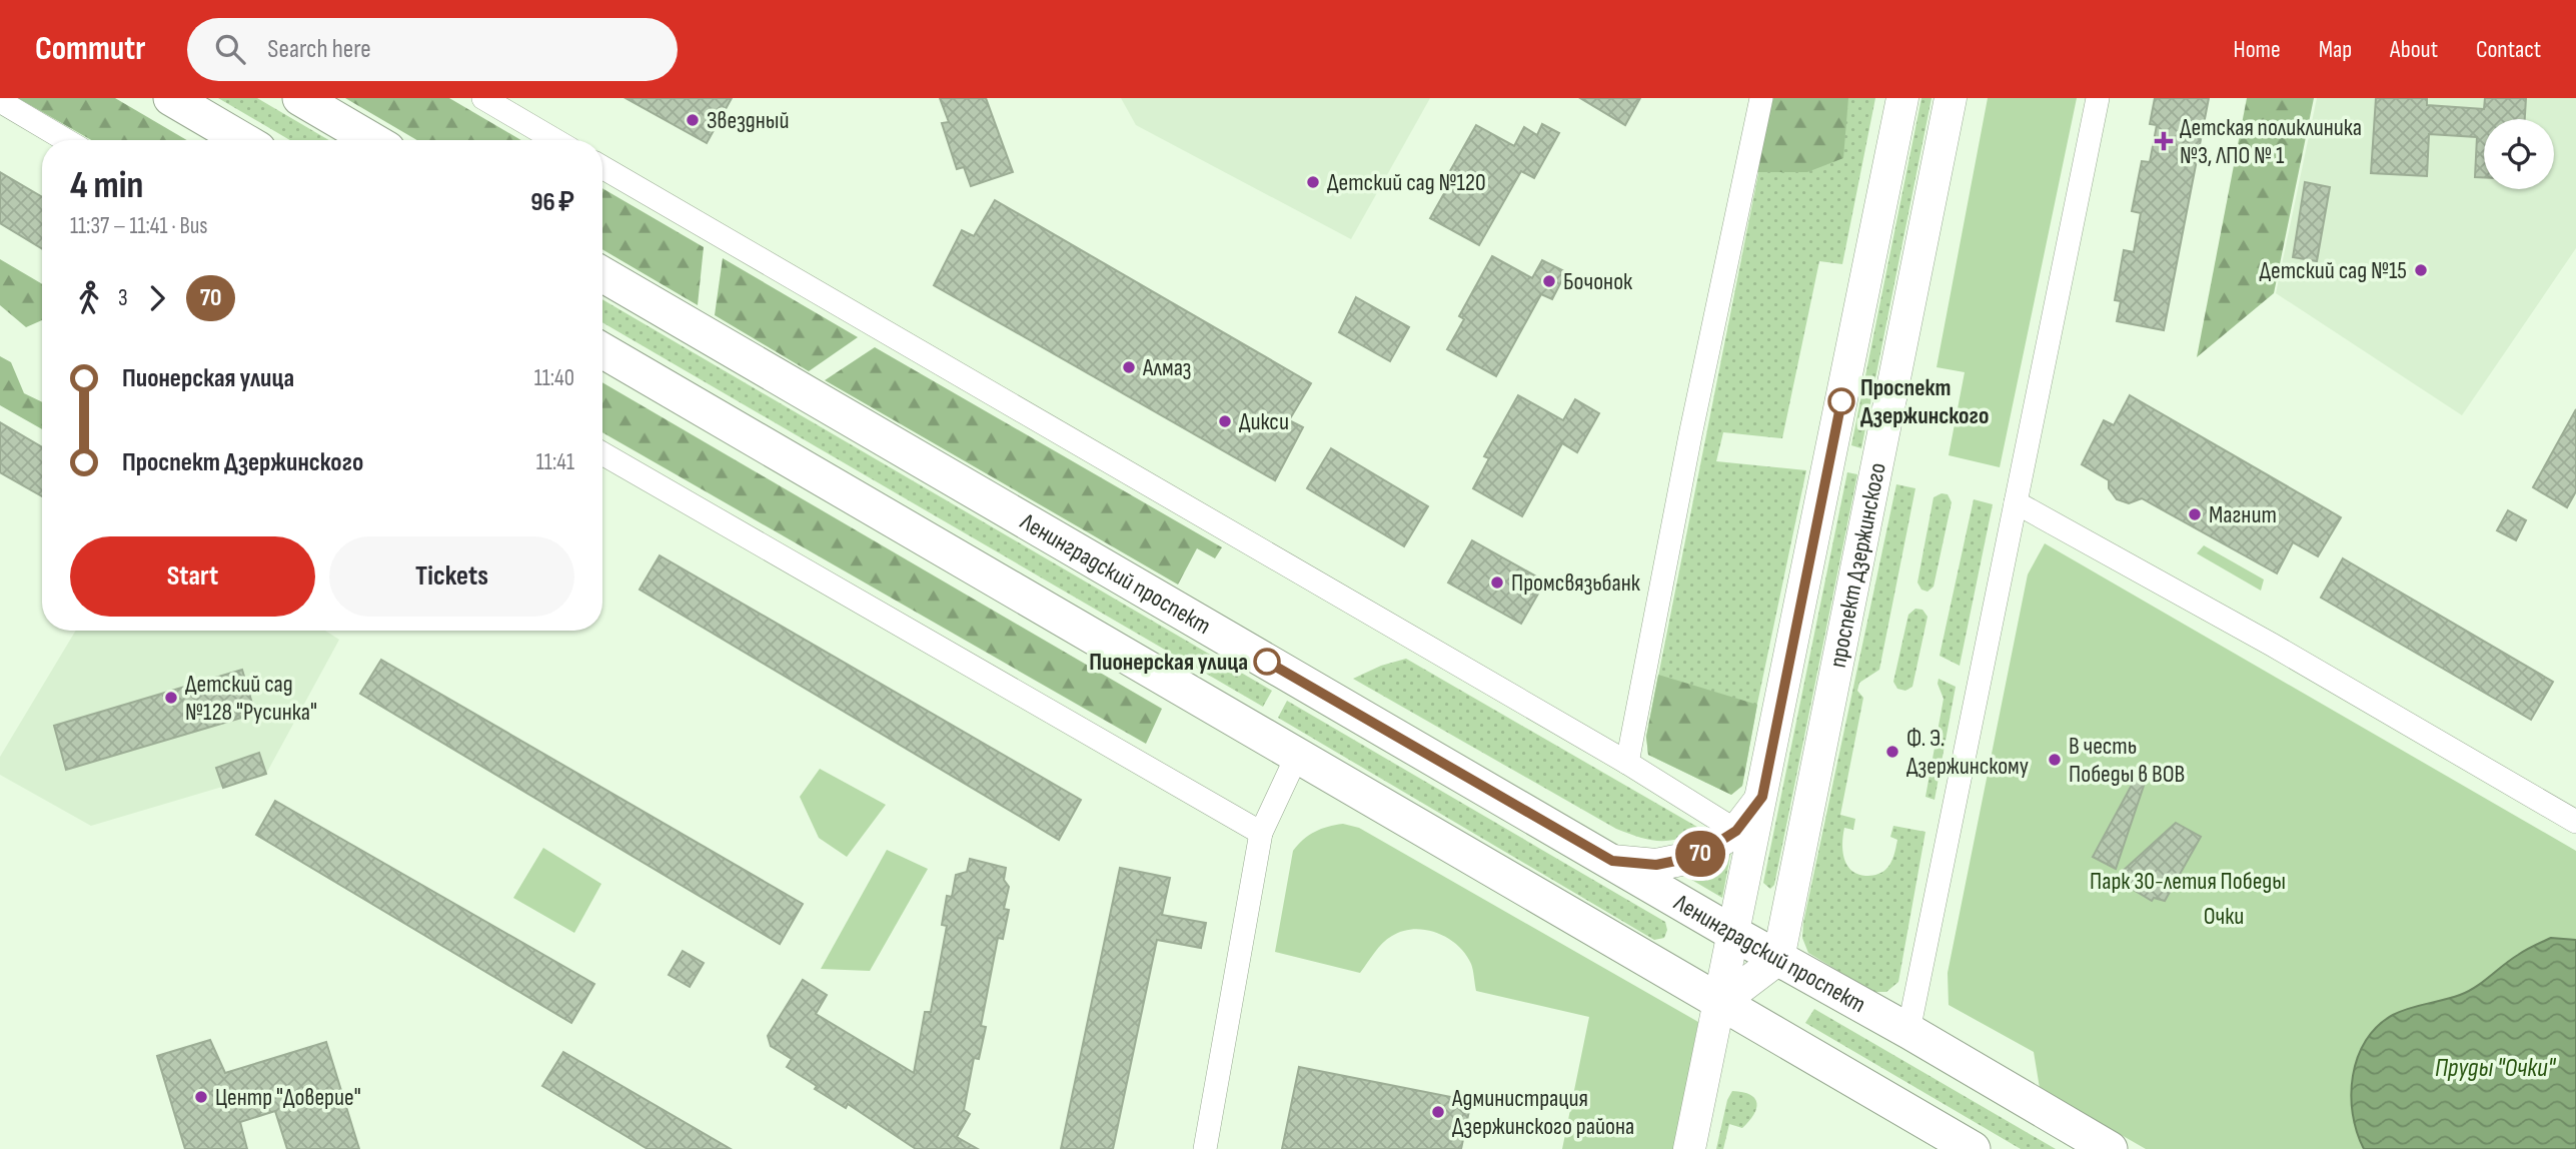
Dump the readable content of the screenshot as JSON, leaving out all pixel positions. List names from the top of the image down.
{
  "streets": {
    "main road": ["проспект Дзержинского", "Ленинградский проспект"]
  },
  "crossings": [
    ["проспект Дзержинского", "Ленинградский проспект"]
  ],
  "water": ["Пруды \"Очки\""],
  "parks": ["Парк 30-летия Победы", "Очки"],
  "places": {
    "other": [
      "Звездный",
      "Детский сад №120",
      "Детский сад №15",
      "Бочонок",
      "Алмаз",
      "Проспект Дзержинского",
      "Дикси",
      "Магнит",
      "Промсвязьбанк",
      "Пионерская улица",
      "Детский сад №128 \"Русинка\"",
      "Ф. Э. Дзержинскому",
      "В честь Победы в ВОВ",
      "Центр \"Доверие\"",
      "Администрация Дзержинского района"
    ],
    "health": ["Детская поликлиника №3, ЛПО № 1"]
  },
  "lines": ["bus line 70"],
  "page": {
    "header": "Commutr",
    "search": "Search here",
    "nav": [
      "Home",
      "Map",
      "About",
      "Contact"
    ],
    "on_map": "70",
    "heading": ["4 min", "11:37 – 11:41 · Bus", "96 ₽"],
    "legs": ["3", "70"],
    "list": [
      {
        "name": "Пионерская улица",
        "value": "11:40"
      },
      {
        "name": "Проспект Дзержинского",
        "value": "11:41"
      }
    ],
    "buttons": ["Start", "Tickets"]
  }
}
